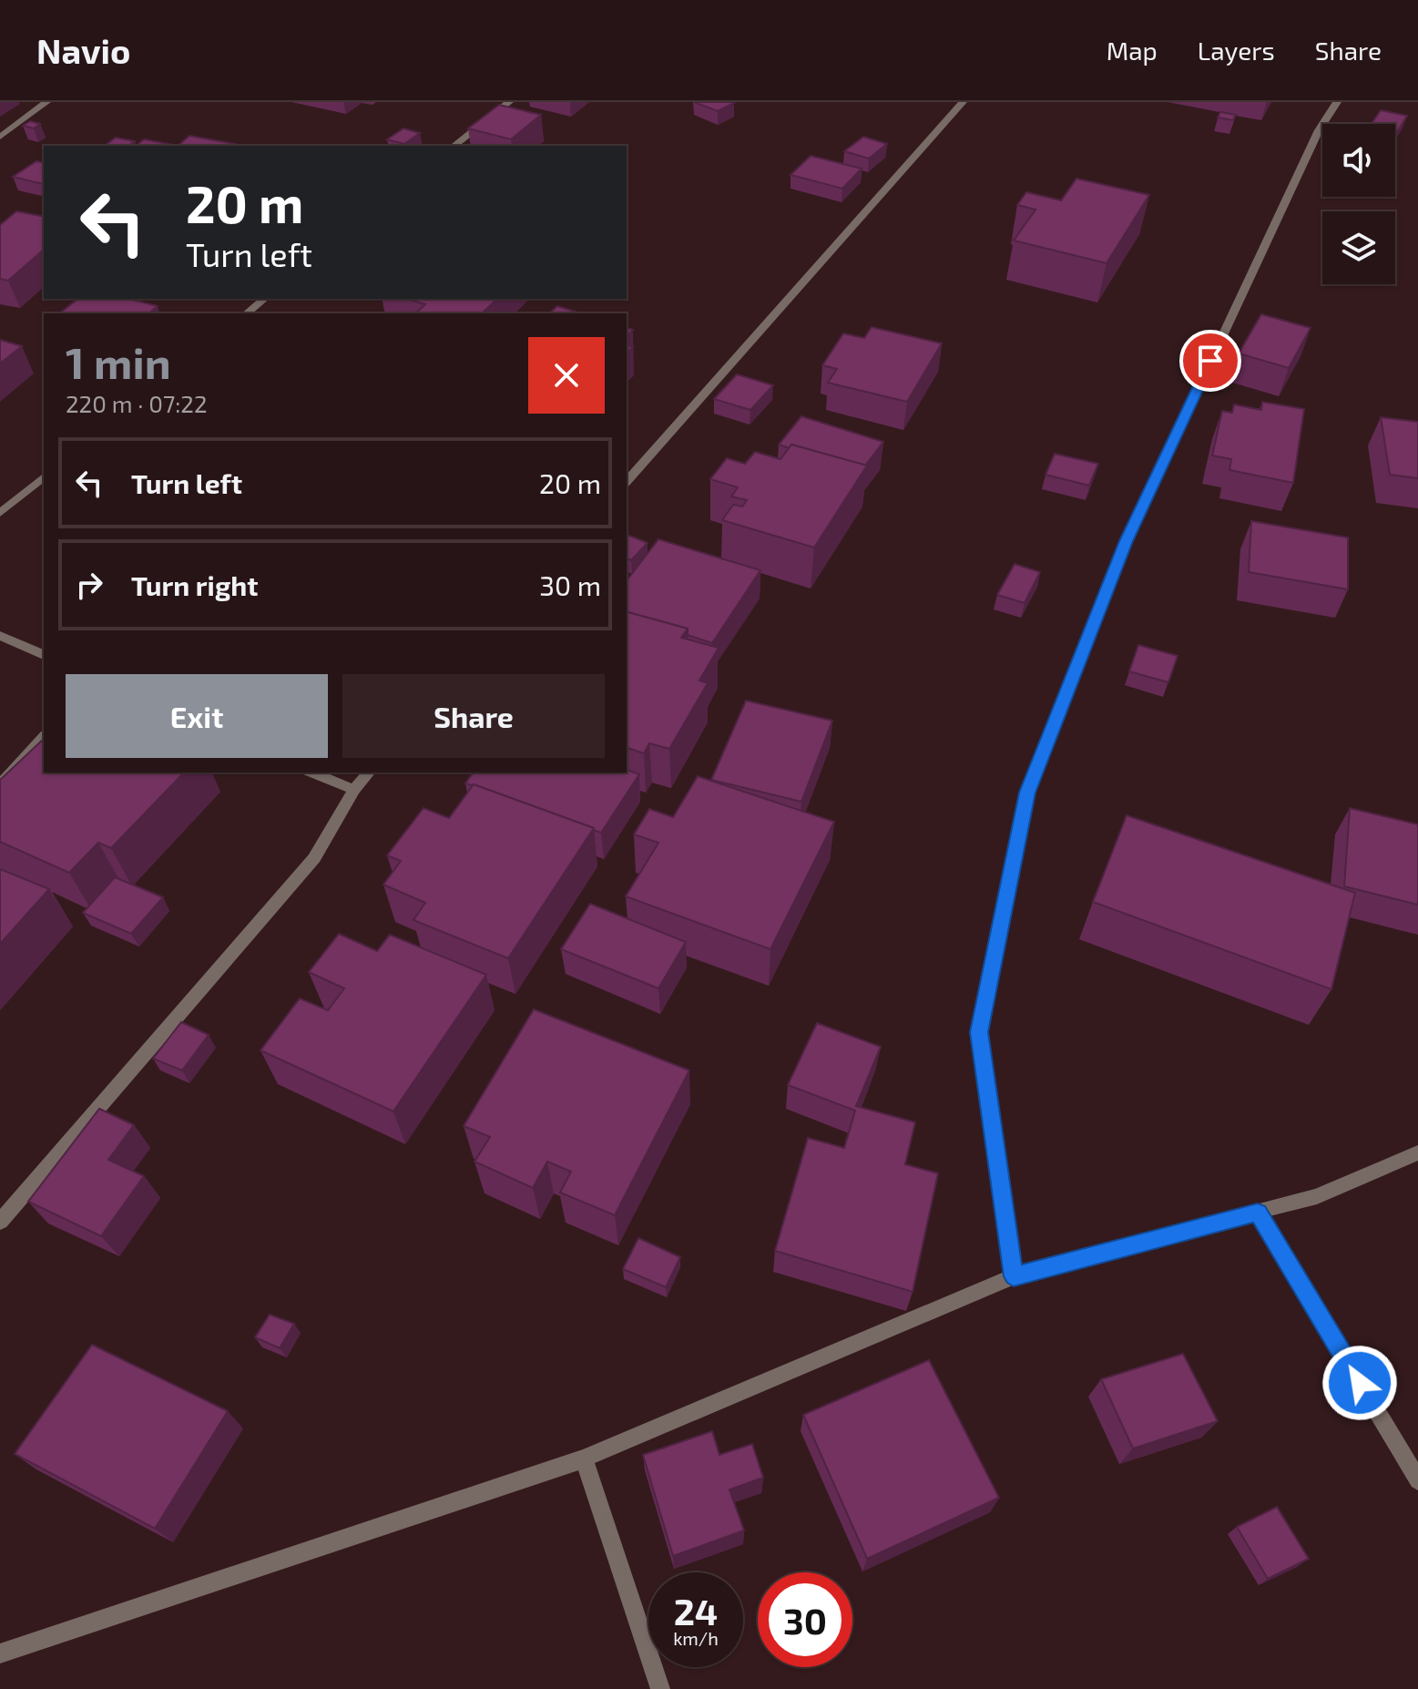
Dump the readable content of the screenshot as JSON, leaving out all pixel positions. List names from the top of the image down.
{
  "page": {
    "header": "Navio",
    "nav": ["Map", "Layers", "Share"],
    "turn": ["20 m", "Turn left"],
    "heading": ["1 min", "220 m · 07:22"],
    "list": [
      {
        "name": "Turn left",
        "value": "20 m"
      },
      {
        "name": "Turn right",
        "value": "30 m"
      }
    ],
    "buttons": ["Exit", "Share"],
    "speed": "24 km/h",
    "limit": "30"
  }
}
